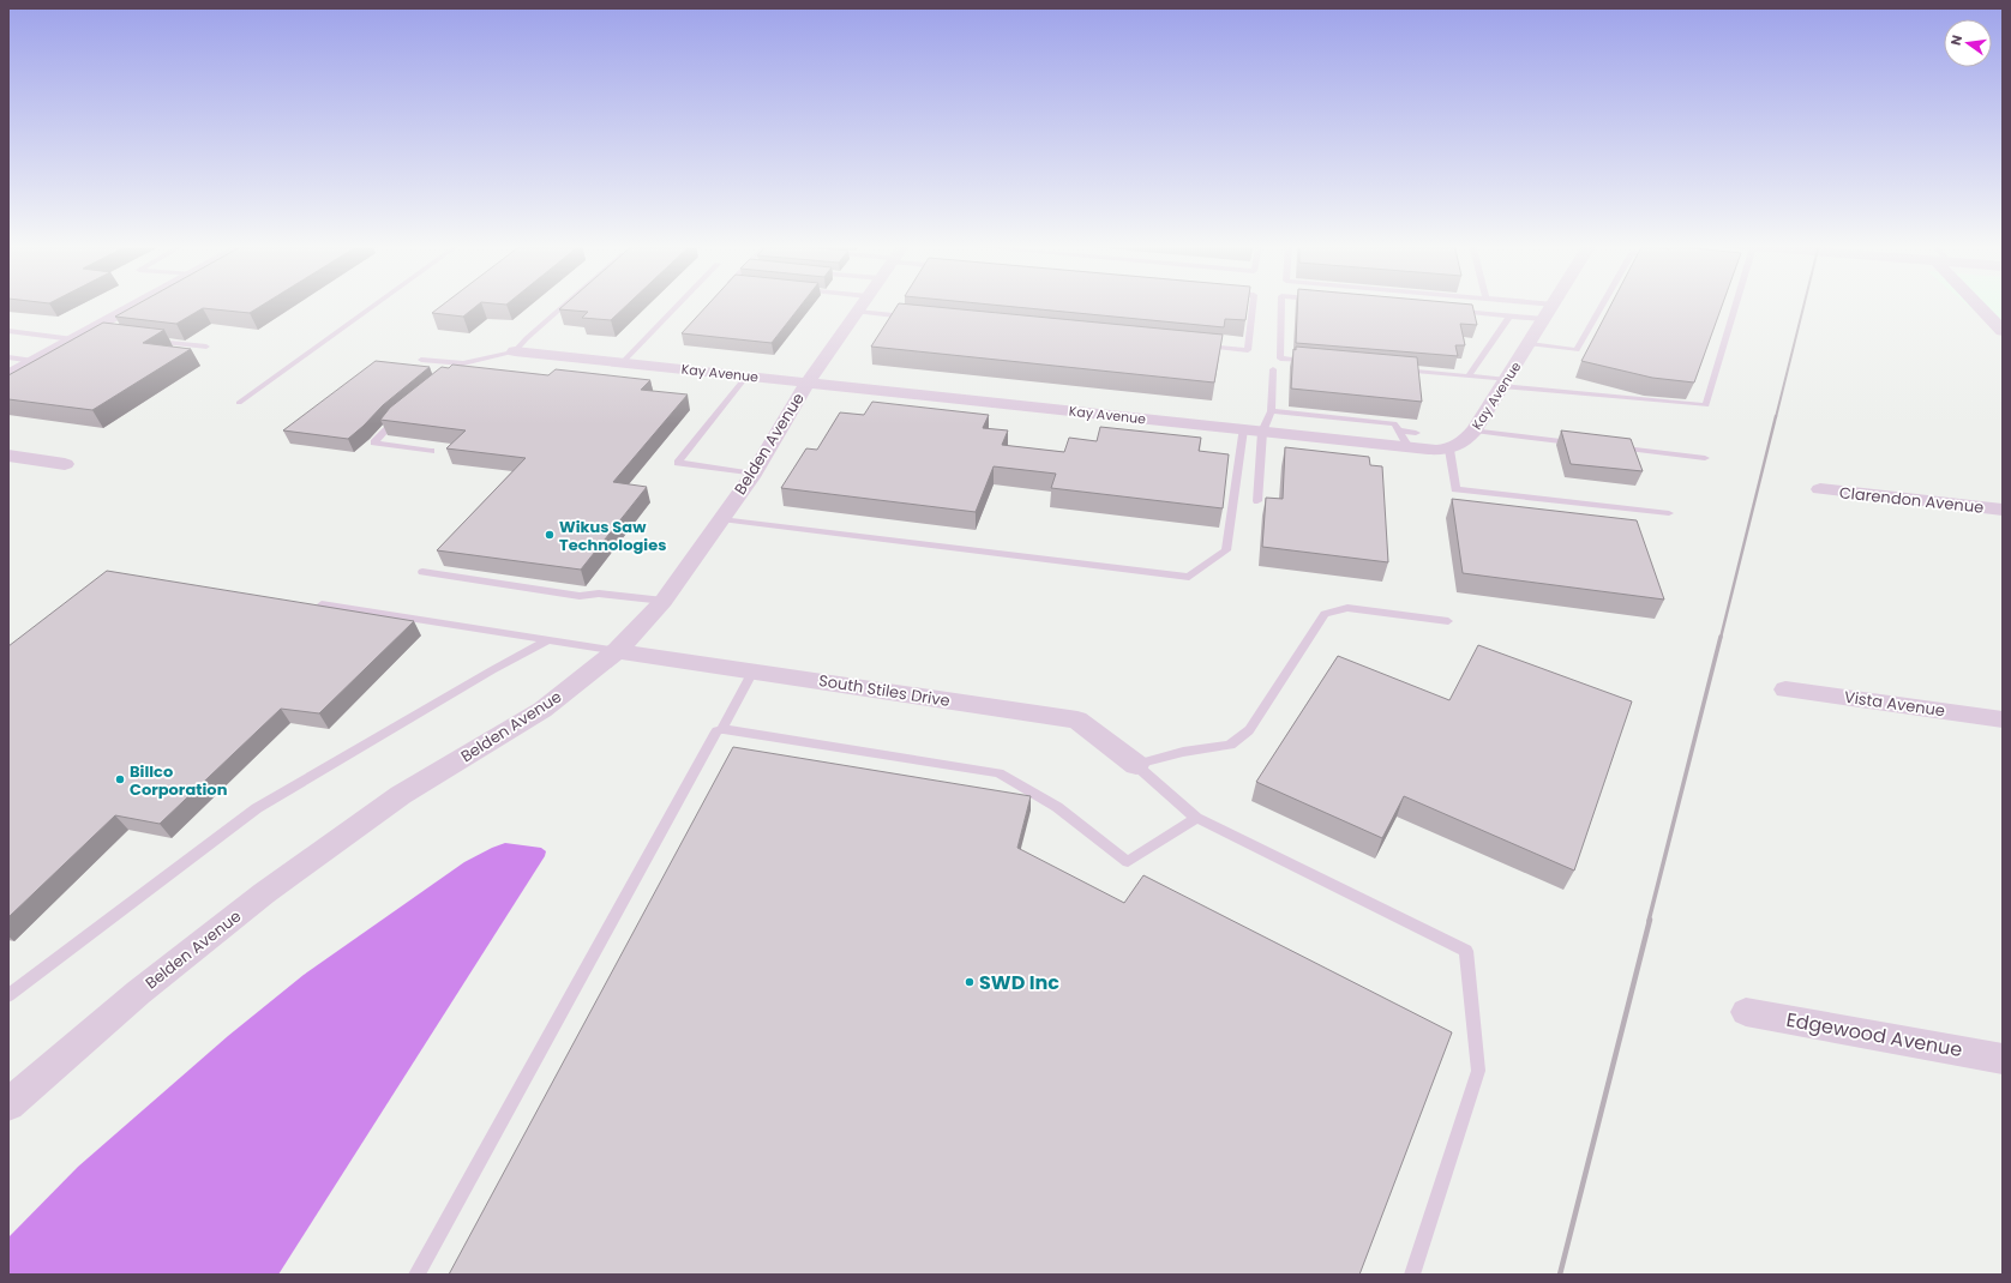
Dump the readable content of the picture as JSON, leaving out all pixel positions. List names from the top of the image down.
{
  "streets": {
    "street": [
      "Kay Avenue",
      "Belden Avenue",
      "Clarendon Avenue",
      "South Stiles Drive",
      "Vista Avenue",
      "Edgewood Avenue"
    ]
  },
  "crossings": [
    ["Kay Avenue", "Belden Avenue"],
    ["Belden Avenue", "South Stiles Drive"]
  ],
  "places": ["Wikus Saw Technologies", "Billco Corporation", "SWD Inc"],
  "north": "left"
}
